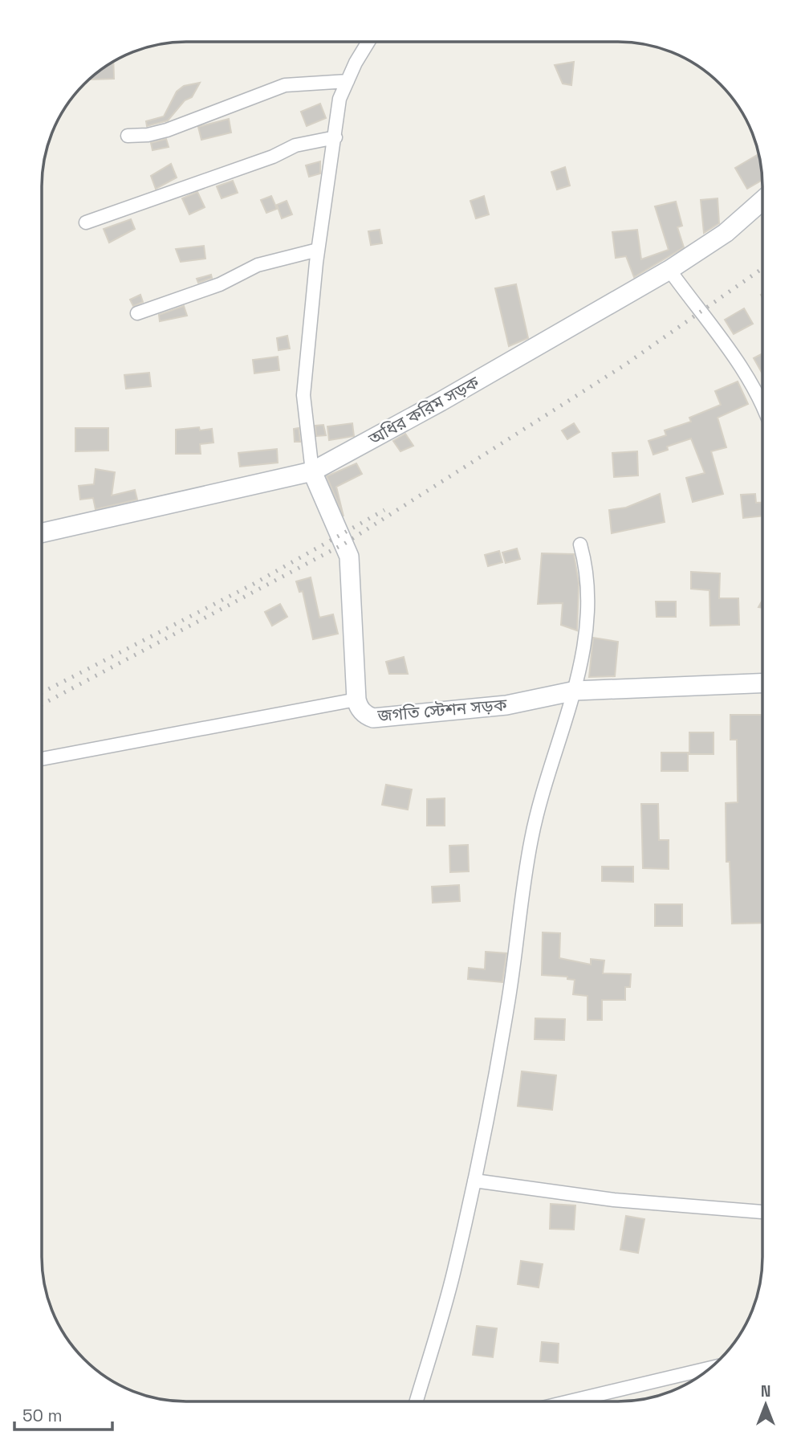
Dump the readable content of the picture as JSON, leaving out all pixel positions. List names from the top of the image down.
{
  "streets": {
    "main road": ["অধির করিম সড়ক", "জগতি স্টেশন সড়ক"]
  },
  "crossings": [
    ["অধির করিম সড়ক", "জগতি স্টেশন সড়ক"]
  ],
  "scale_bar": "50 m",
  "north": "top"
}
